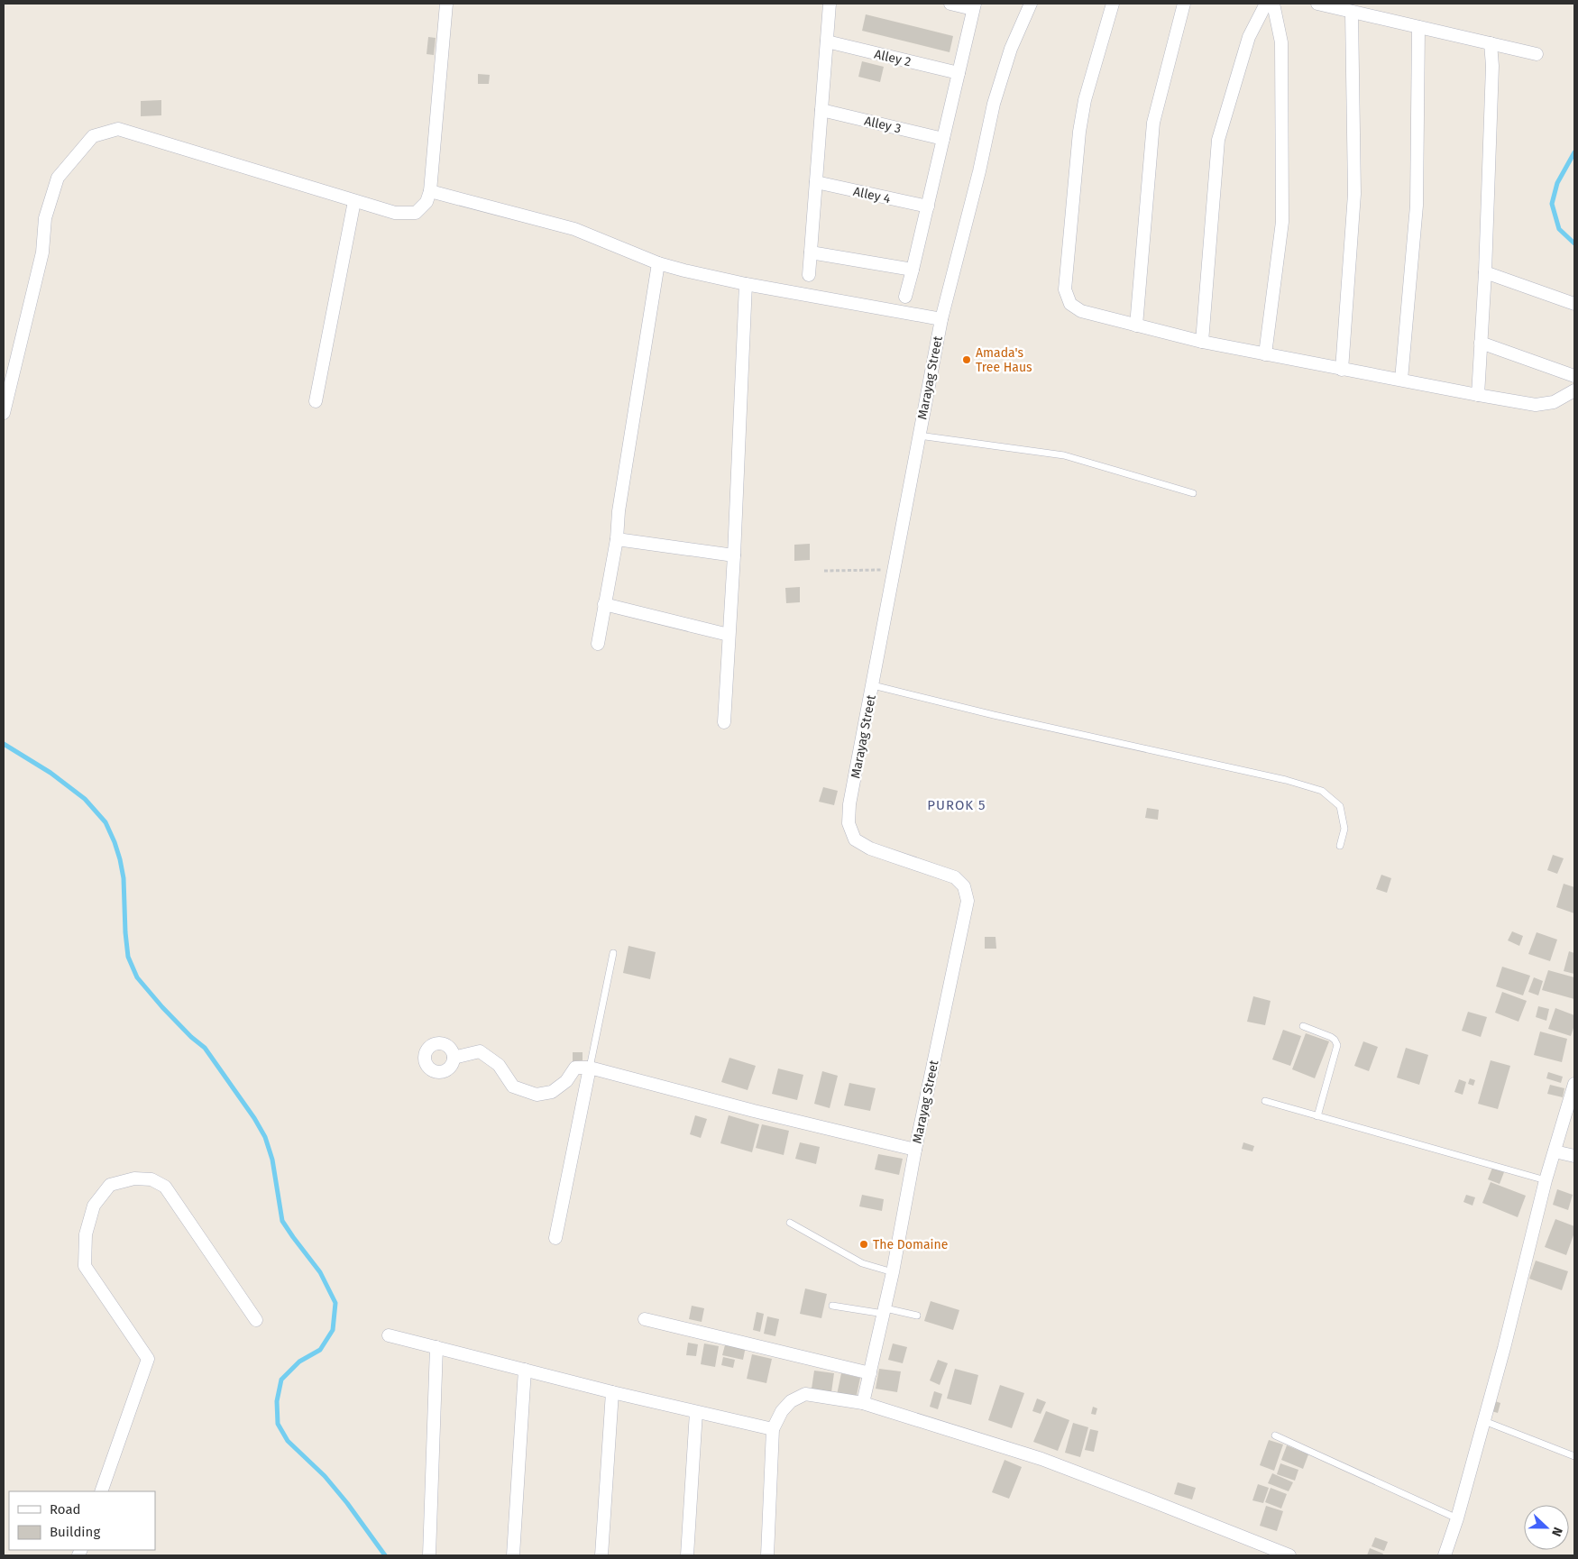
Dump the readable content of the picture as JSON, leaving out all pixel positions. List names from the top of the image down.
{
  "streets": {
    "street": [
      "Alley 2",
      "Alley 3",
      "Alley 4",
      "Marayag Street"
    ]
  },
  "districts": ["PUROK 5"],
  "places": ["Amada's Tree Haus", "The Domaine"],
  "legend": ["Road", "Building"],
  "north": "right"
}
